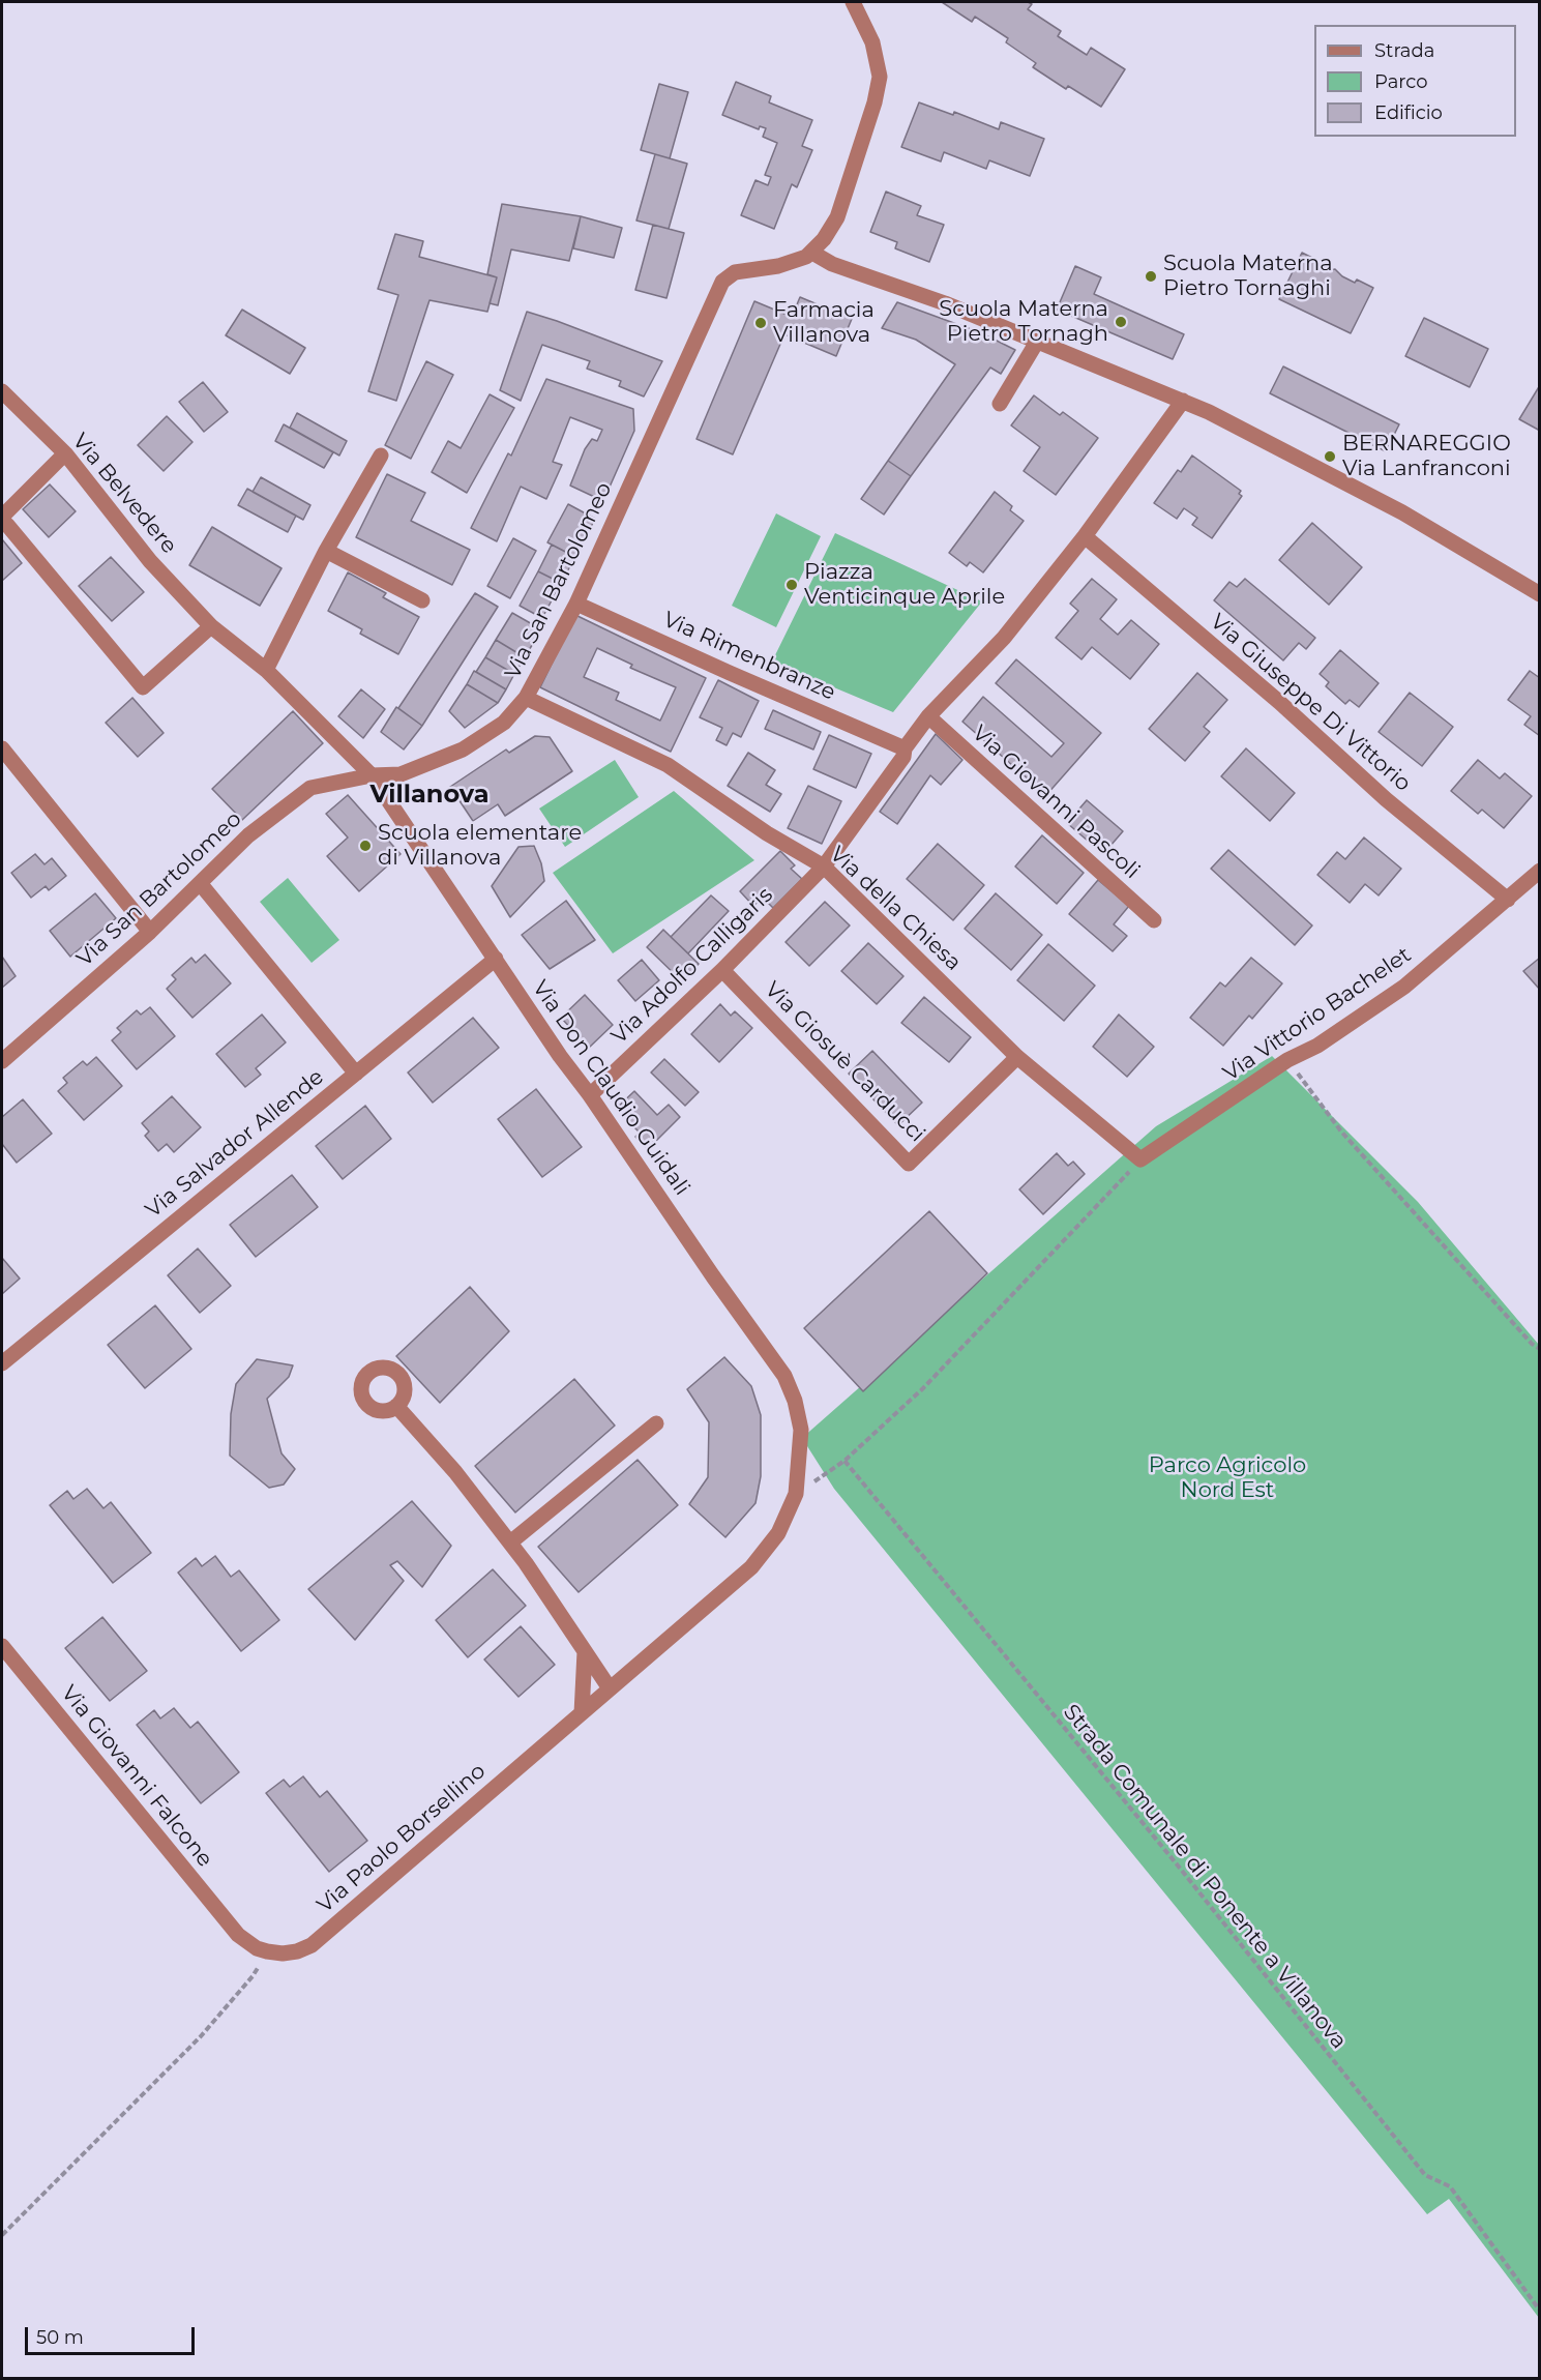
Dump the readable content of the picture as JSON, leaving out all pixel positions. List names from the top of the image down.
{
  "streets": {
    "street": [
      "Via Belvedere",
      "Via San Bartolomeo",
      "Via Rimenbranze",
      "Via Giuseppe Di Vittorio",
      "Via Giovanni Pascoli",
      "Via della Chiesa",
      "Via Adolfo Calligaris",
      "Via Vittorio Bachelet",
      "Via Giosuè Carducci",
      "Via Don Claudio Guidali",
      "Via Salvador Allende",
      "Via Giovanni Falcone",
      "Via Paolo Borsellino"
    ],
    "path": ["Strada Comunale di Ponente a Villanova"]
  },
  "crossings": [
    ["Via Belvedere", "Via San Bartolomeo"],
    ["Via Belvedere", "Via Don Claudio Guidali"],
    ["Via San Bartolomeo", "Via Rimenbranze"],
    ["Via San Bartolomeo", "Via della Chiesa"],
    ["Via San Bartolomeo", "Via Don Claudio Guidali"],
    ["Via Rimenbranze", "Via Adolfo Calligaris"],
    ["Via Giuseppe Di Vittorio", "Via Adolfo Calligaris"],
    ["Via Giuseppe Di Vittorio", "Via Vittorio Bachelet"],
    ["Via Giovanni Pascoli", "Via Adolfo Calligaris"],
    ["Via della Chiesa", "Via Adolfo Calligaris"],
    ["Via della Chiesa", "Via Vittorio Bachelet"],
    ["Via della Chiesa", "Via Giosuè Carducci"],
    ["Via Adolfo Calligaris", "Via Giosuè Carducci"],
    ["Via Adolfo Calligaris", "Via Don Claudio Guidali"],
    ["Via Don Claudio Guidali", "Via Salvador Allende"],
    ["Via Don Claudio Guidali", "Via Paolo Borsellino"],
    ["Via Giovanni Falcone", "Via Paolo Borsellino"]
  ],
  "districts": ["Villanova"],
  "parks": ["Parco Agricolo Nord Est"],
  "places": [
    "Scuola Materna Pietro Tornaghi",
    "Scuola Materna Pietro Tornagh",
    "Farmacia Villanova",
    "BERNAREGGIO Via Lanfranconi",
    "Piazza Venticinque Aprile",
    "Scuola elementare di Villanova"
  ],
  "legend": ["Strada", "Parco", "Edificio"],
  "scale_bar": "50 m"
}
